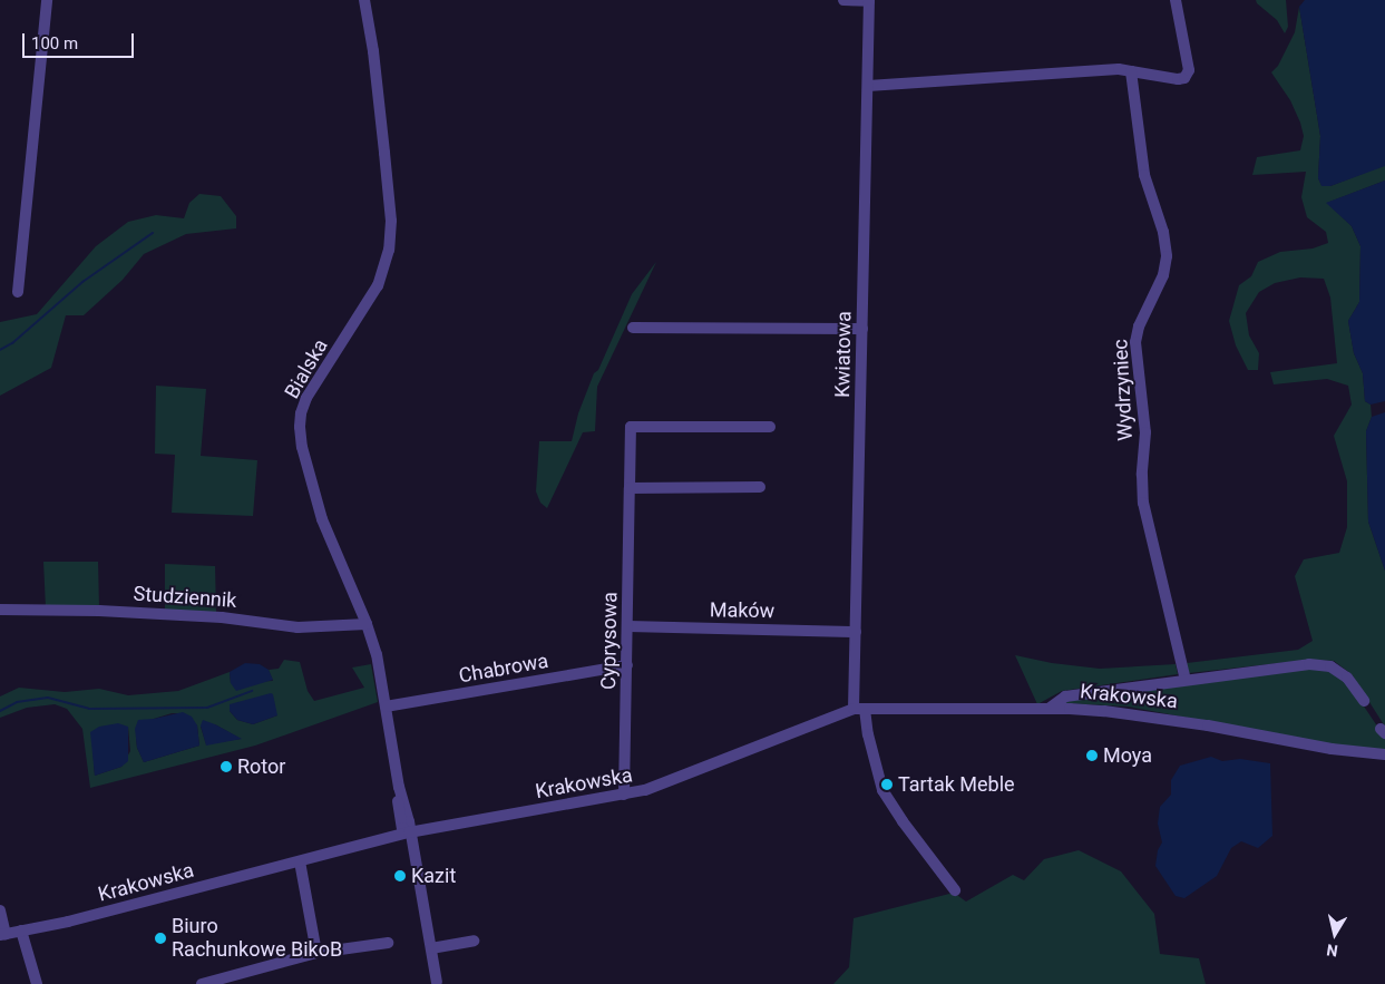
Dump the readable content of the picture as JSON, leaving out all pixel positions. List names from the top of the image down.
{
  "streets": {
    "street": [
      "Kwiatowa",
      "Bialska",
      "Wydrzyniec",
      "Studziennik",
      "Maków",
      "Cyprysowa",
      "Chabrowa",
      "Krakowska"
    ]
  },
  "crossings": [
    ["Kwiatowa", "Maków"],
    ["Kwiatowa", "Krakowska"],
    ["Bialska", "Studziennik"],
    ["Bialska", "Chabrowa"],
    ["Bialska", "Krakowska"],
    ["Maków", "Cyprysowa"],
    ["Cyprysowa", "Chabrowa"],
    ["Cyprysowa", "Krakowska"]
  ],
  "places": [
    "Moya",
    "Rotor",
    "Tartak Meble",
    "Kazit",
    "Biuro Rachunkowe BikoB"
  ],
  "scale_bar": "100 m",
  "north": "bottom"
}
